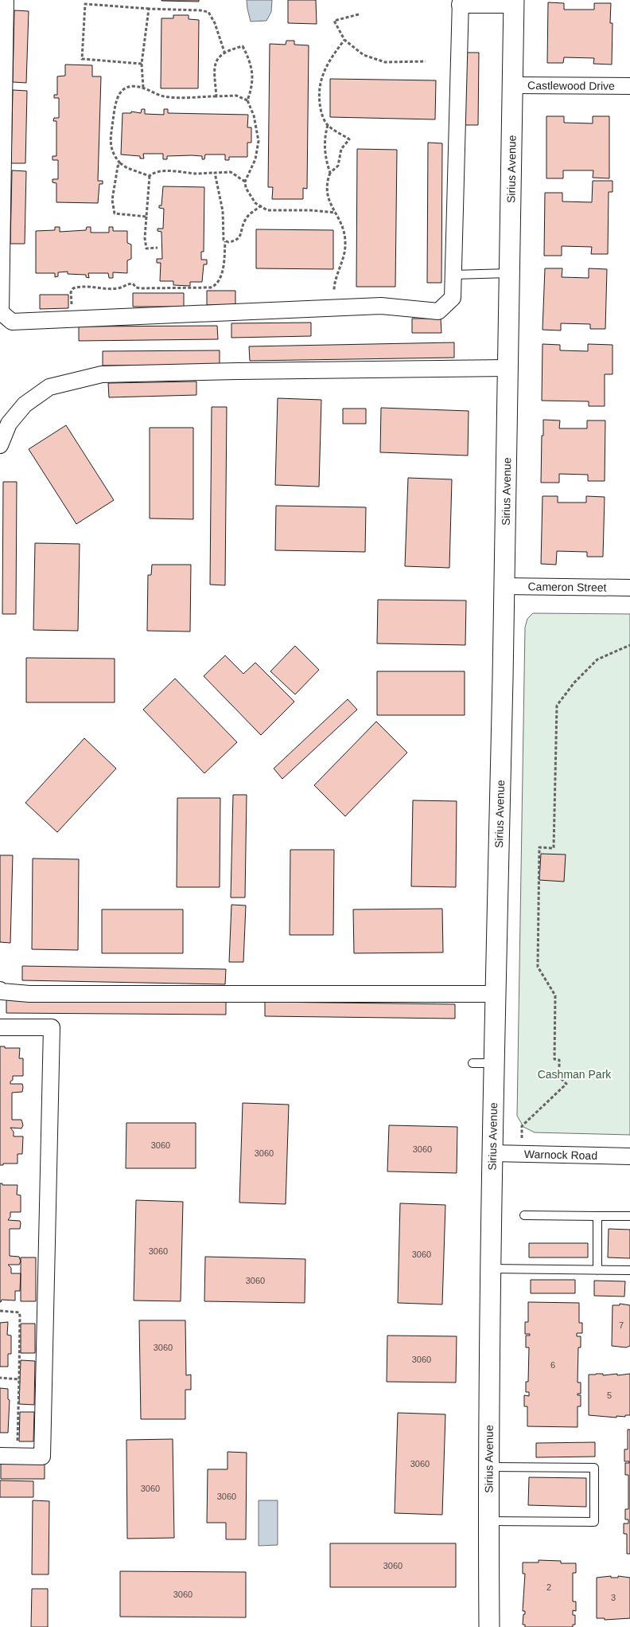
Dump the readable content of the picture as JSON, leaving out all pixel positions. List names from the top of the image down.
{
  "streets": {
    "street": [
      "Castlewood Drive",
      "Sirius Avenue",
      "Cameron Street",
      "Warnock Road"
    ]
  },
  "crossings": [
    ["Castlewood Drive", "Sirius Avenue"],
    ["Sirius Avenue", "Cameron Street"],
    ["Sirius Avenue", "Warnock Road"]
  ],
  "parks": ["Cashman Park"],
  "house_numbers": [
    "3060",
    "3060",
    "3060",
    "3060",
    "3060",
    "3060",
    "7",
    "3060",
    "3060",
    "6",
    "5",
    "3060",
    "3060",
    "3060",
    "3060",
    "2",
    "3060",
    "3"
  ]
}
